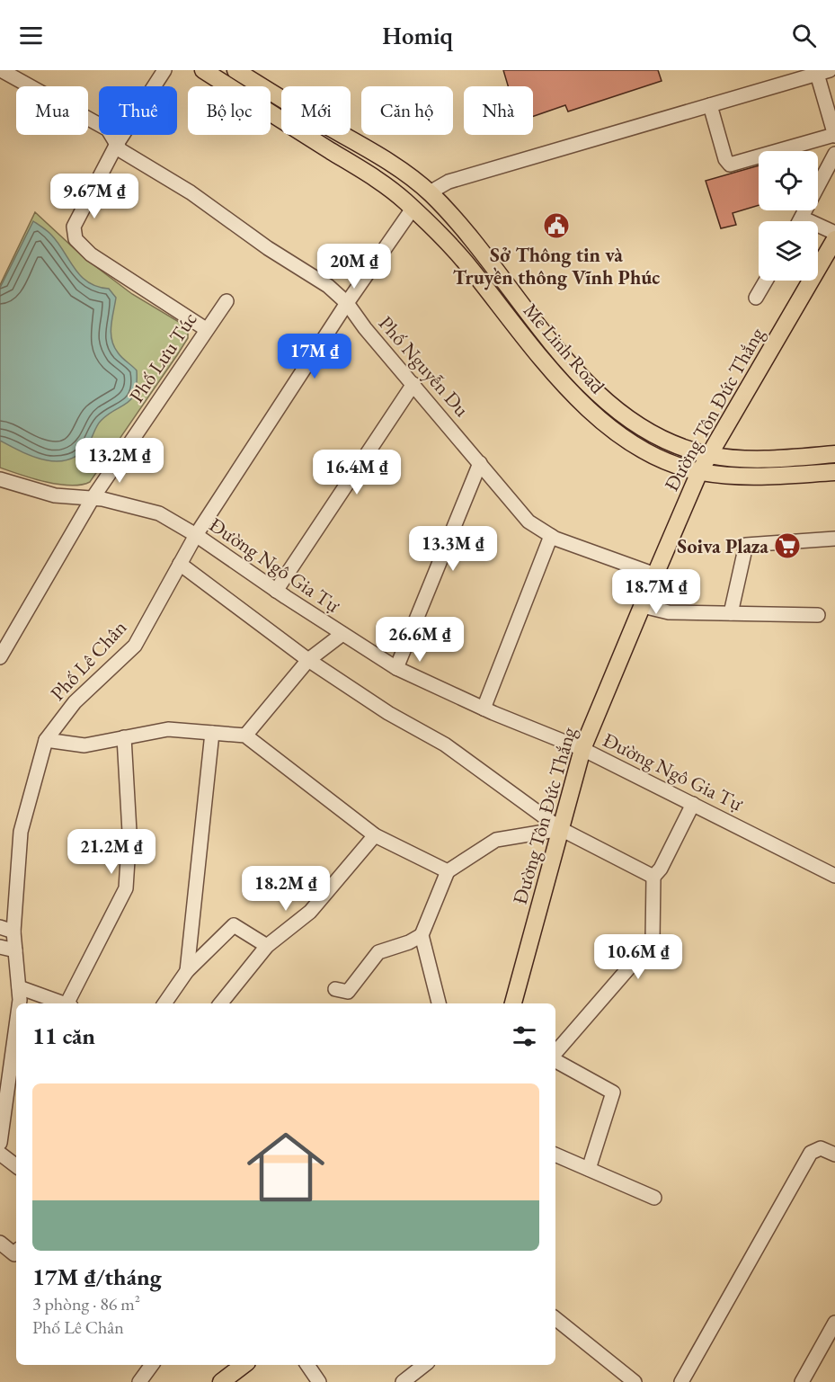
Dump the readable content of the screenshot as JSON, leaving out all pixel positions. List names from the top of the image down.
{
  "streets": {
    "main road": ["Me Linh Road", "Đường Tôn Đức Thắng"],
    "street": [
      "Phố Lưu Túc",
      "Phố Nguyễn Du",
      "Đường Ngô Gia Tự",
      "Phố Lê Chân"
    ]
  },
  "crossings": [
    ["Me Linh Road", "Đường Tôn Đức Thắng"],
    ["Me Linh Road", "Phố Lê Chân"],
    ["Phố Lưu Túc", "Đường Ngô Gia Tự"],
    ["Phố Nguyễn Du", "Đường Tôn Đức Thắng"],
    ["Phố Nguyễn Du", "Phố Lê Chân"],
    ["Đường Tôn Đức Thắng", "Đường Ngô Gia Tự"],
    ["Đường Ngô Gia Tự", "Phố Lê Chân"]
  ],
  "places": {
    "public building": ["Sở Thông tin và Truyền thông Vĩnh Phúc"],
    "supermarket": ["Soiva Plaza"]
  },
  "page": {
    "header": "Homiq",
    "chip": [
      "Mua",
      "Thuê",
      "Bộ lọc",
      "Mới",
      "Căn hộ",
      "Nhà"
    ],
    "price": [
      "9.67M ₫",
      "20M ₫",
      "17M ₫",
      "13.2M ₫",
      "16.4M ₫",
      "13.3M ₫",
      "18.7M ₫",
      "26.6M ₫",
      "21.2M ₫",
      "18.2M ₫",
      "10.6M ₫"
    ],
    "heading": "11 căn",
    "list": [
      {
        "name": "17M ₫/tháng",
        "note": "3 phòng · 86 m² · Phố Lê Chân"
      }
    ]
  }
}
